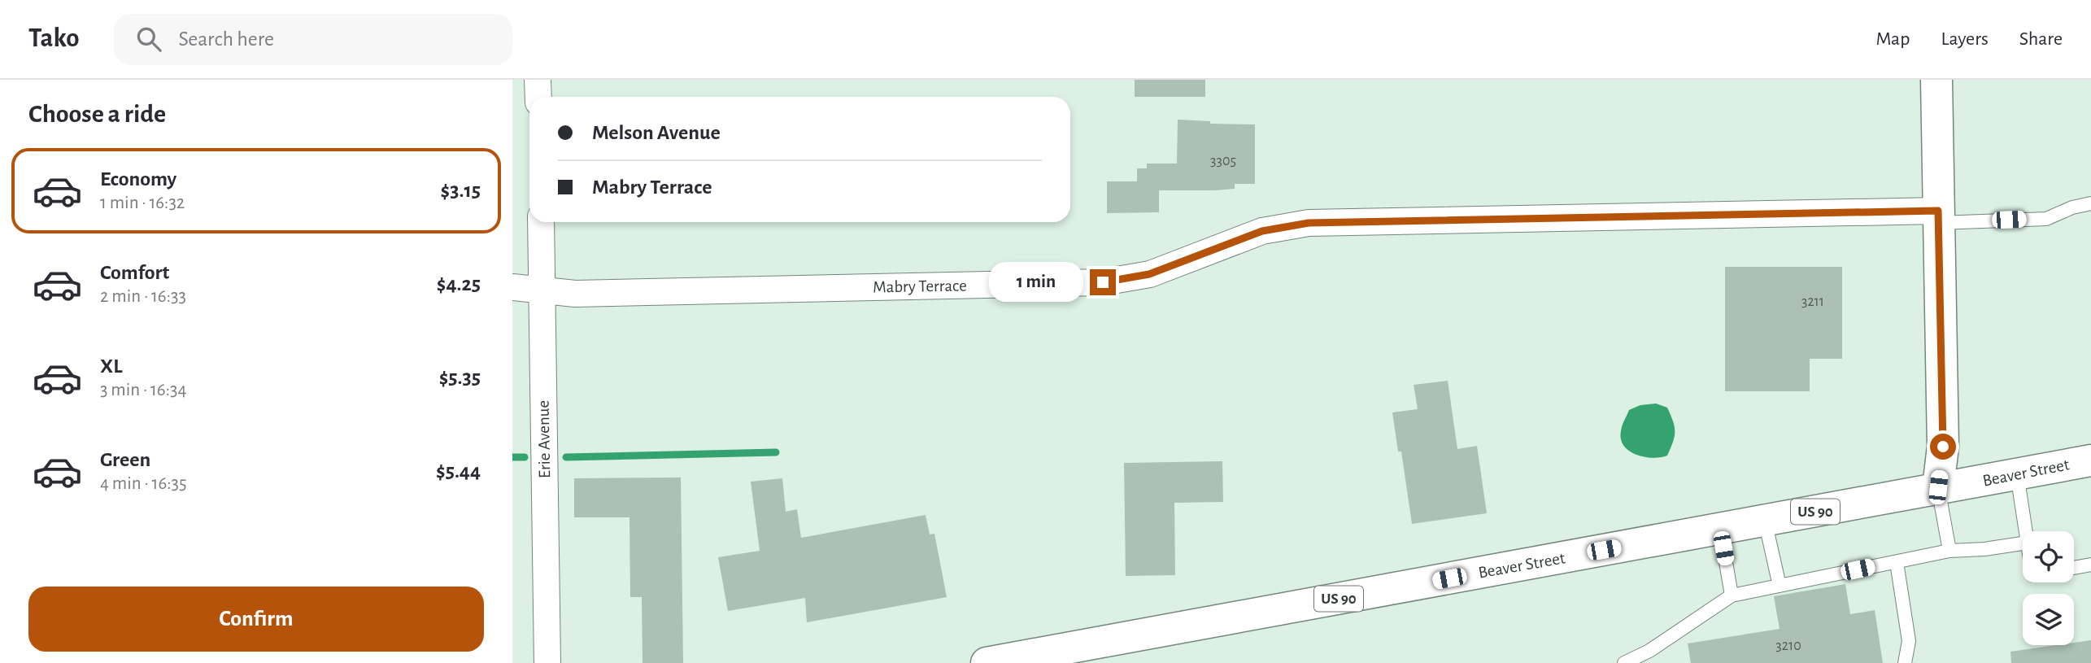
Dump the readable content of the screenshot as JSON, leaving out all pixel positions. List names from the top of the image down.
{
  "streets": {
    "main road": ["Beaver Street", "US 90"],
    "street": ["Mabry Terrace", "Erie Avenue"]
  },
  "crossings": [
    ["Mabry Terrace", "Erie Avenue"]
  ],
  "house_numbers": ["3305", "3211", "3210"],
  "page": {
    "header": "Tako",
    "search": "Search here",
    "nav": ["Map", "Layers", "Share"],
    "heading": "Choose a ride",
    "banner": ["Melson Avenue", "Mabry Terrace"],
    "list": [
      {
        "name": "Economy",
        "note": "1 min · 16:32",
        "value": "$3.15"
      },
      {
        "name": "Comfort",
        "note": "2 min · 16:33",
        "value": "$4.25"
      },
      {
        "name": "XL",
        "note": "3 min · 16:34",
        "value": "$5.35"
      },
      {
        "name": "Green",
        "note": "4 min · 16:35",
        "value": "$5.44"
      }
    ],
    "bubble": "1 min",
    "buttons": "Confirm"
  }
}
